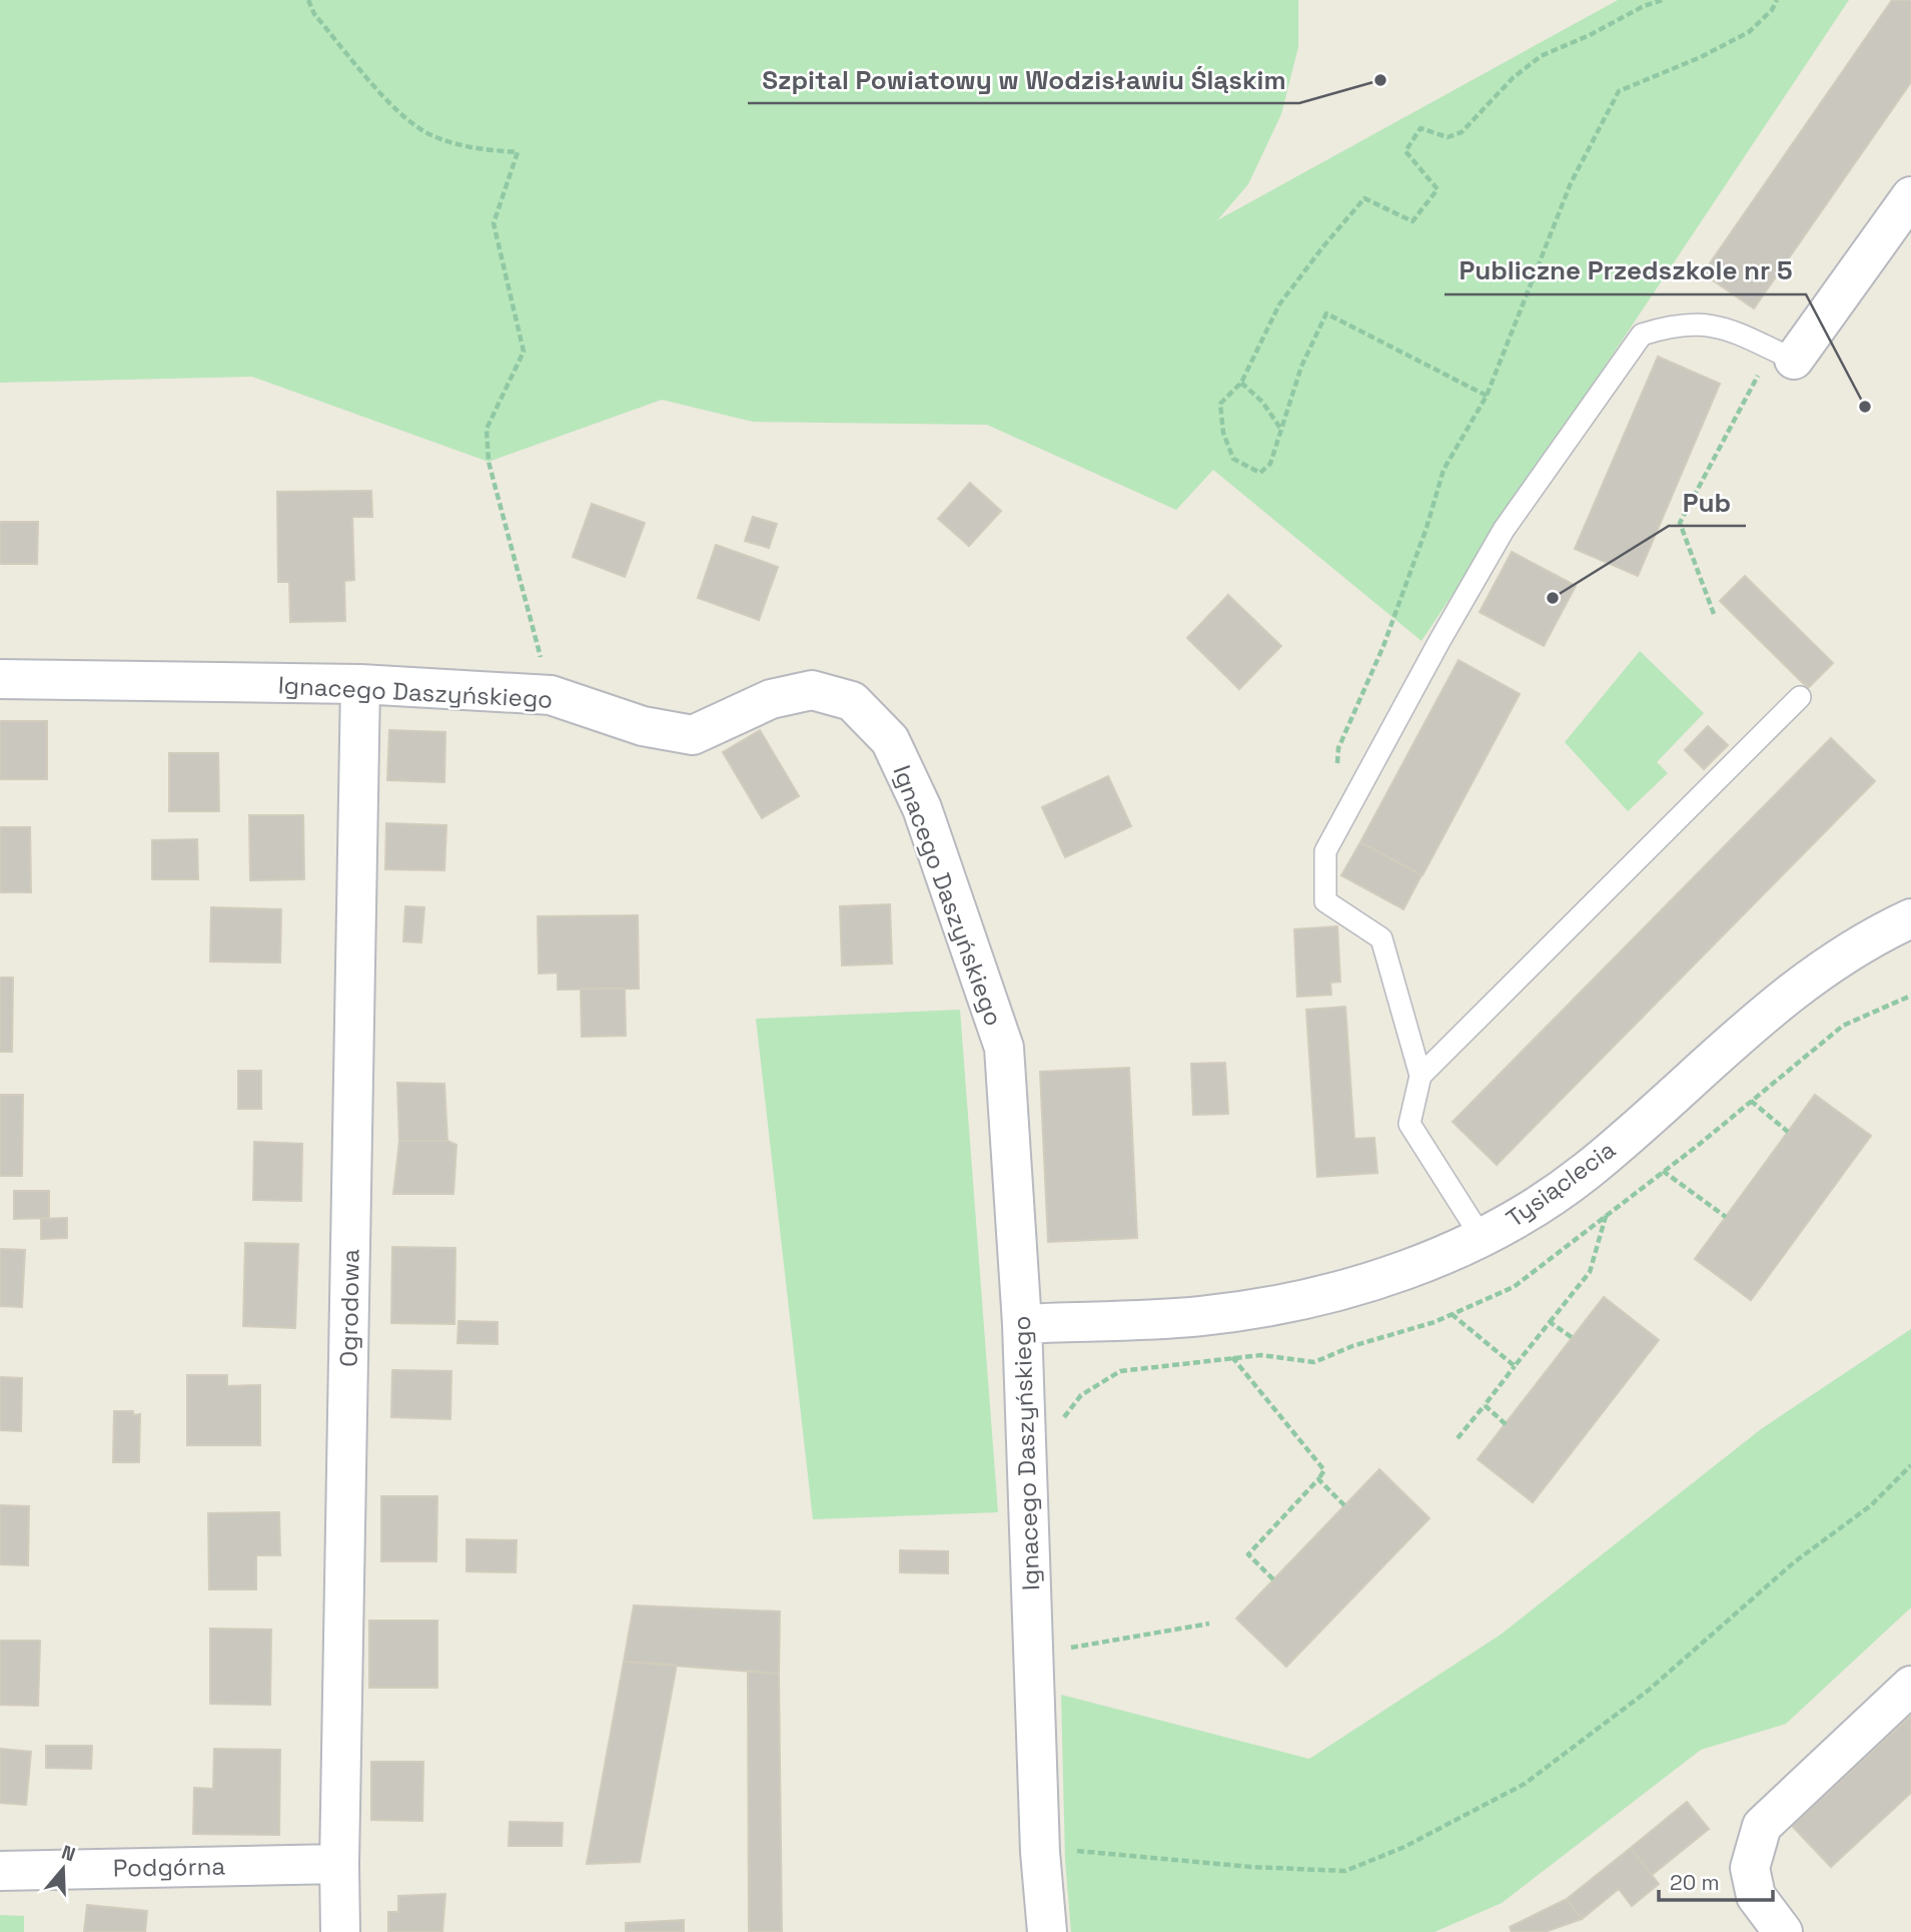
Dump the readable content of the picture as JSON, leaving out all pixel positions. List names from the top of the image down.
{
  "streets": {
    "street": [
      "Ignacego Daszyńskiego",
      "Tysiąclecia",
      "Ogrodowa",
      "Podgórna"
    ]
  },
  "crossings": [
    ["Ignacego Daszyńskiego", "Tysiąclecia"],
    ["Ignacego Daszyńskiego", "Ogrodowa"],
    ["Ogrodowa", "Podgórna"]
  ],
  "places": ["Szpital Powiatowy w Wodzisławiu Śląskim", "Publiczne Przedszkole nr 5", "Pub"],
  "scale_bar": "20 m",
  "north": "top"
}
